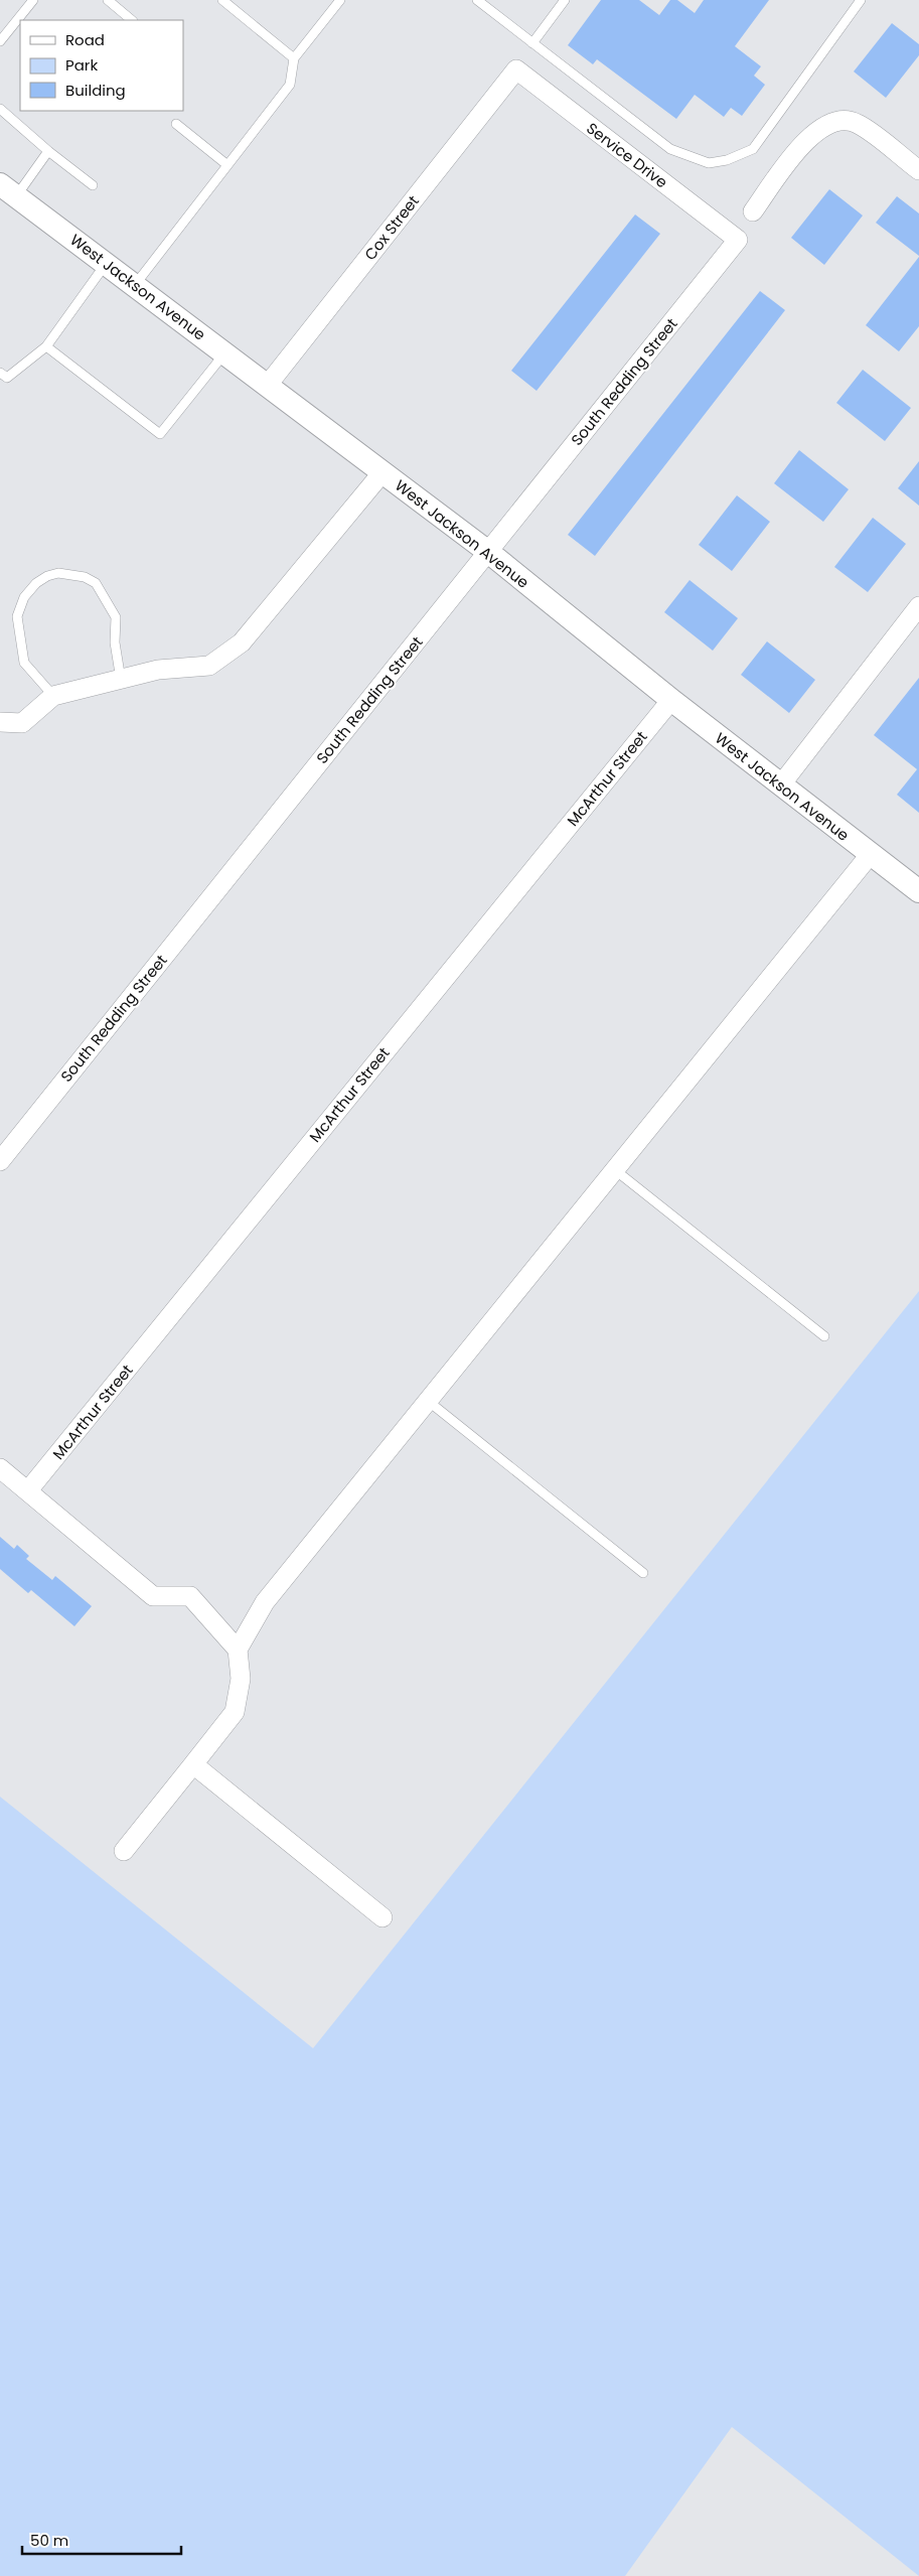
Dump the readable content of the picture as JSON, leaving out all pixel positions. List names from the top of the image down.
{
  "streets": {
    "street": [
      "Service Drive",
      "Cox Street",
      "West Jackson Avenue",
      "South Redding Street",
      "McArthur Street"
    ]
  },
  "crossings": [
    ["Service Drive", "Cox Street"],
    ["Service Drive", "South Redding Street"],
    ["Cox Street", "West Jackson Avenue"],
    ["West Jackson Avenue", "South Redding Street"],
    ["West Jackson Avenue", "McArthur Street"]
  ],
  "legend": ["Road", "Park", "Building"],
  "scale_bar": "50 m"
}
